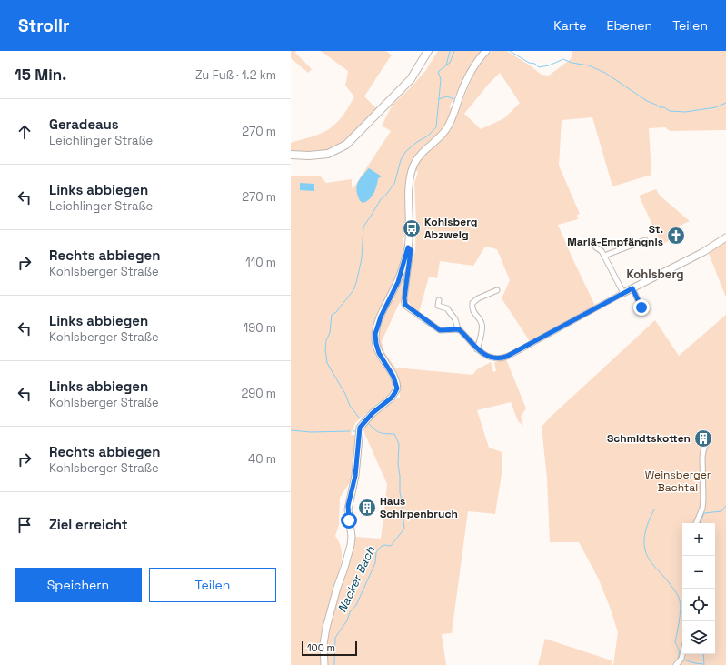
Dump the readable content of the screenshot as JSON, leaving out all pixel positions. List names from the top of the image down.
{
  "districts": ["Kohlsberg"],
  "water": ["Nacker Bach"],
  "parks": ["Weinsberger Bachtal"],
  "places": {
    "bus stop": ["Kohlsberg Abzweig"],
    "church": ["St. Mariä-Empfängnis"],
    "building": ["Schmidtskotten", "Haus Schirpenbruch"]
  },
  "scale_bar": "100 m",
  "page": {
    "header": "Strollr",
    "nav": ["Karte", "Ebenen", "Teilen"],
    "heading": ["15 Min.", "Zu Fuß · 1.2 km"],
    "list": [
      ["Geradeaus", "Leichlinger Straße", "270 m"],
      ["Links abbiegen", "Leichlinger Straße", "270 m"],
      ["Rechts abbiegen", "Kohlsberger Straße", "110 m"],
      ["Links abbiegen", "Kohlsberger Straße", "190 m"],
      ["Links abbiegen", "Kohlsberger Straße", "290 m"],
      ["Rechts abbiegen", "Kohlsberger Straße", "40 m"],
      "Ziel erreicht"
    ],
    "map_buttons": ["+", "−"],
    "buttons": ["Speichern", "Teilen"],
    "scale": "100 m"
  }
}
